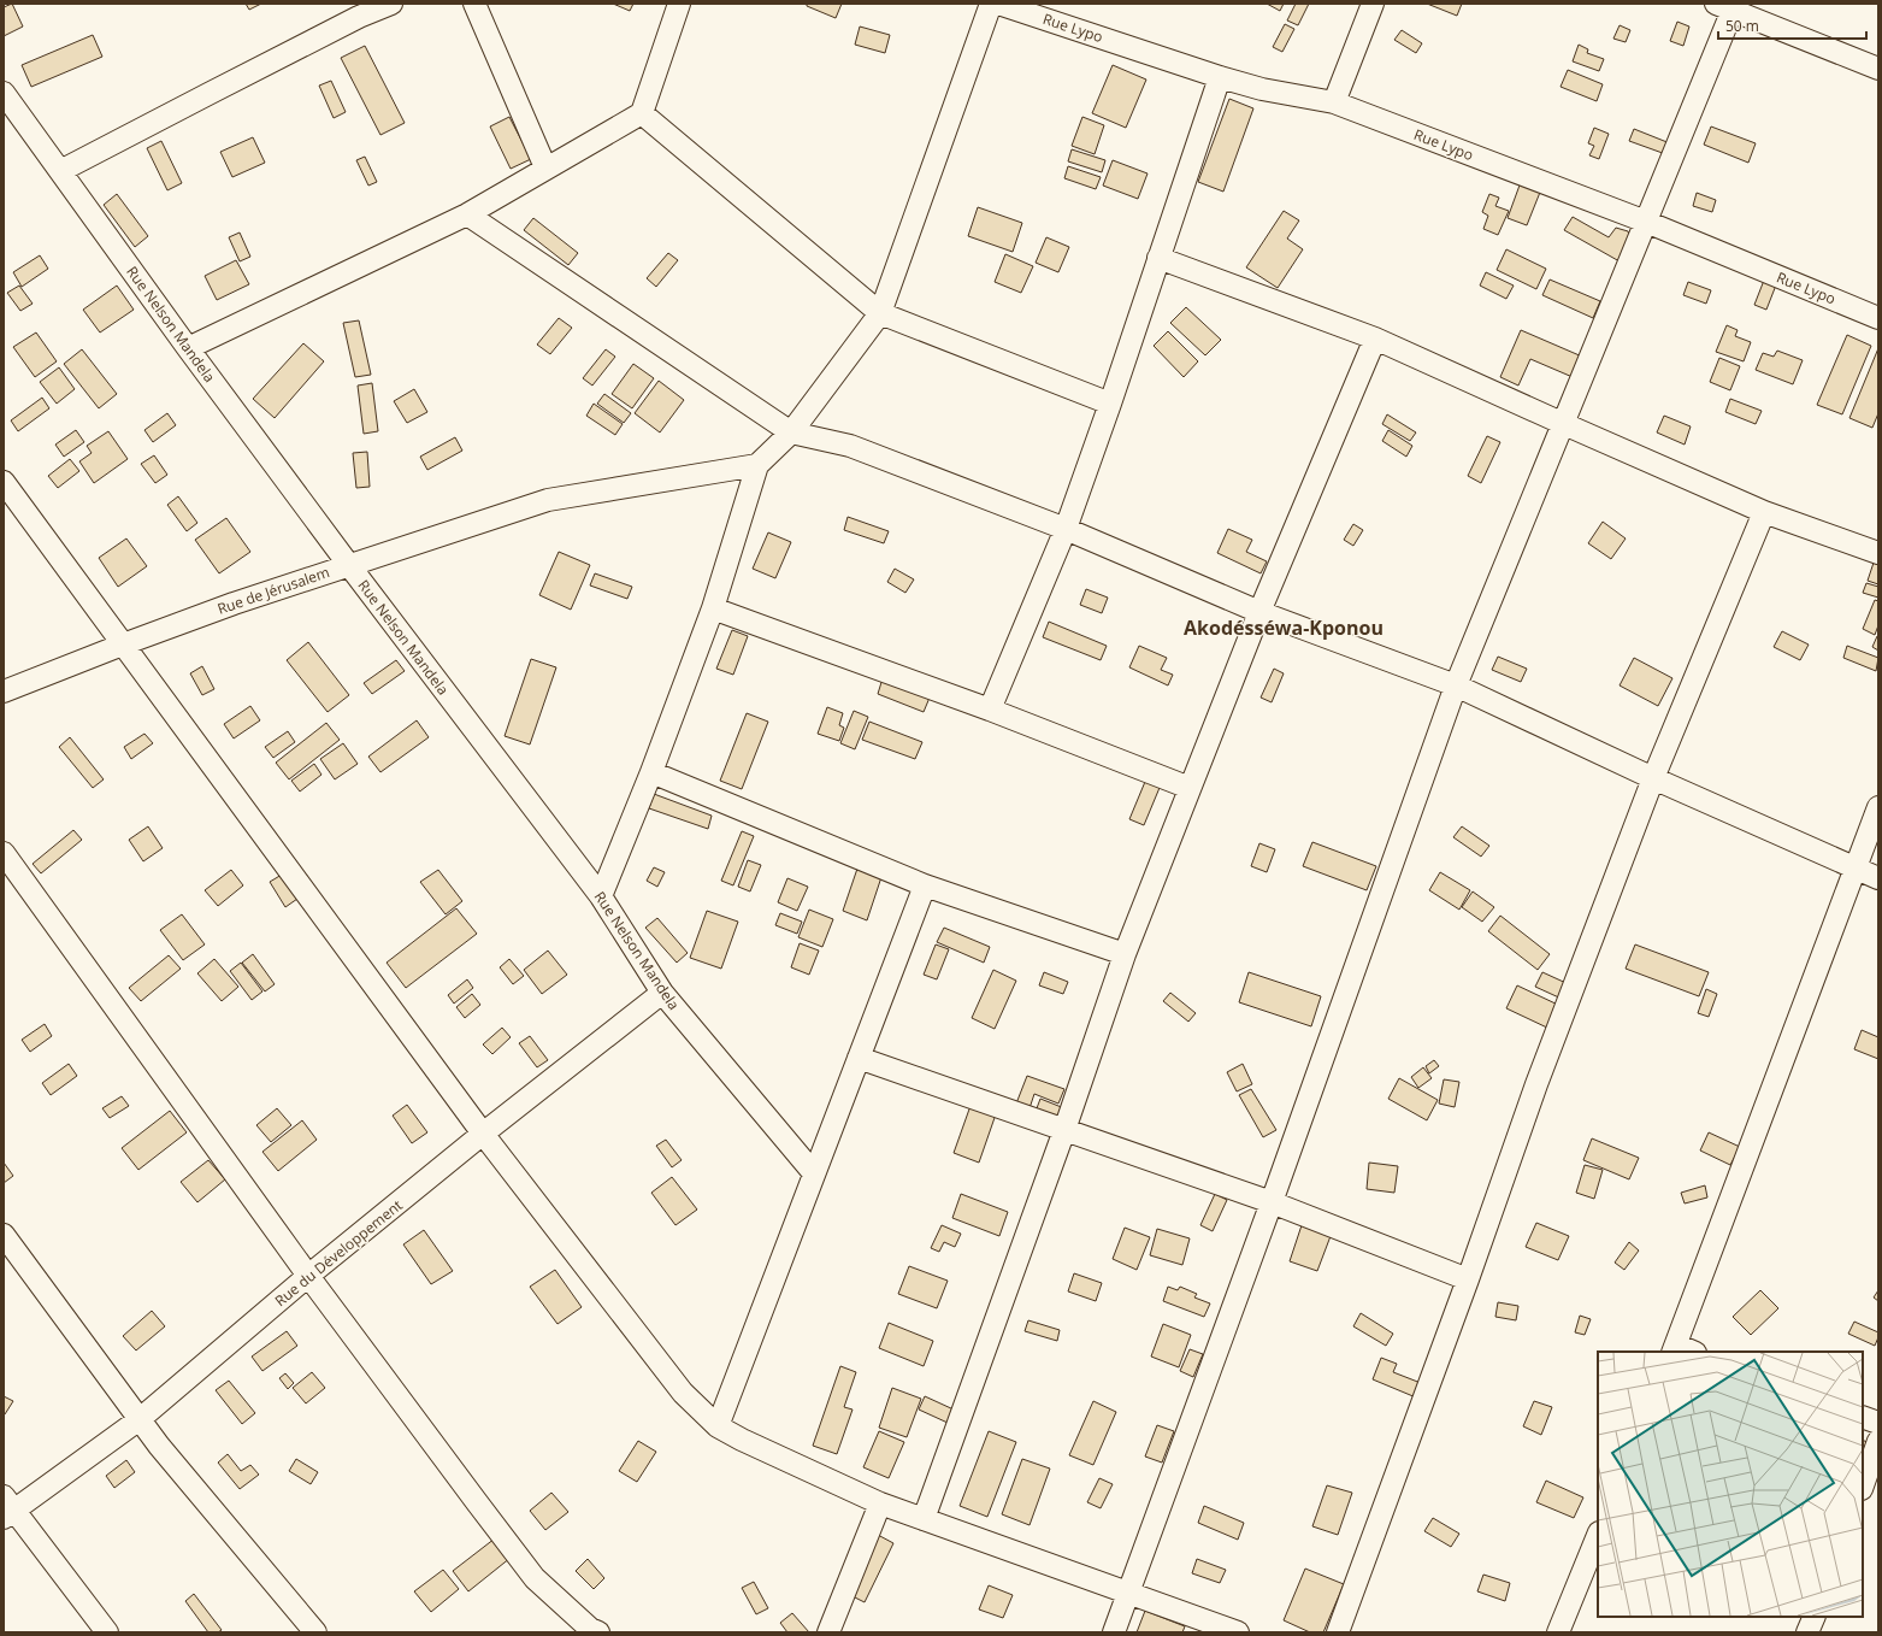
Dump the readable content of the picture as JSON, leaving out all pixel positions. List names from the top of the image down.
{
  "streets": {
    "street": [
      "Rue Lypo",
      "Rue Nelson Mandela",
      "Rue de Jérusalem",
      "Rue du Développement"
    ]
  },
  "crossings": [
    ["Rue Nelson Mandela", "Rue de Jérusalem"],
    ["Rue Nelson Mandela", "Rue du Développement"]
  ],
  "districts": ["Akodésséwa-Kponou"],
  "scale_bar": "50 m"
}
